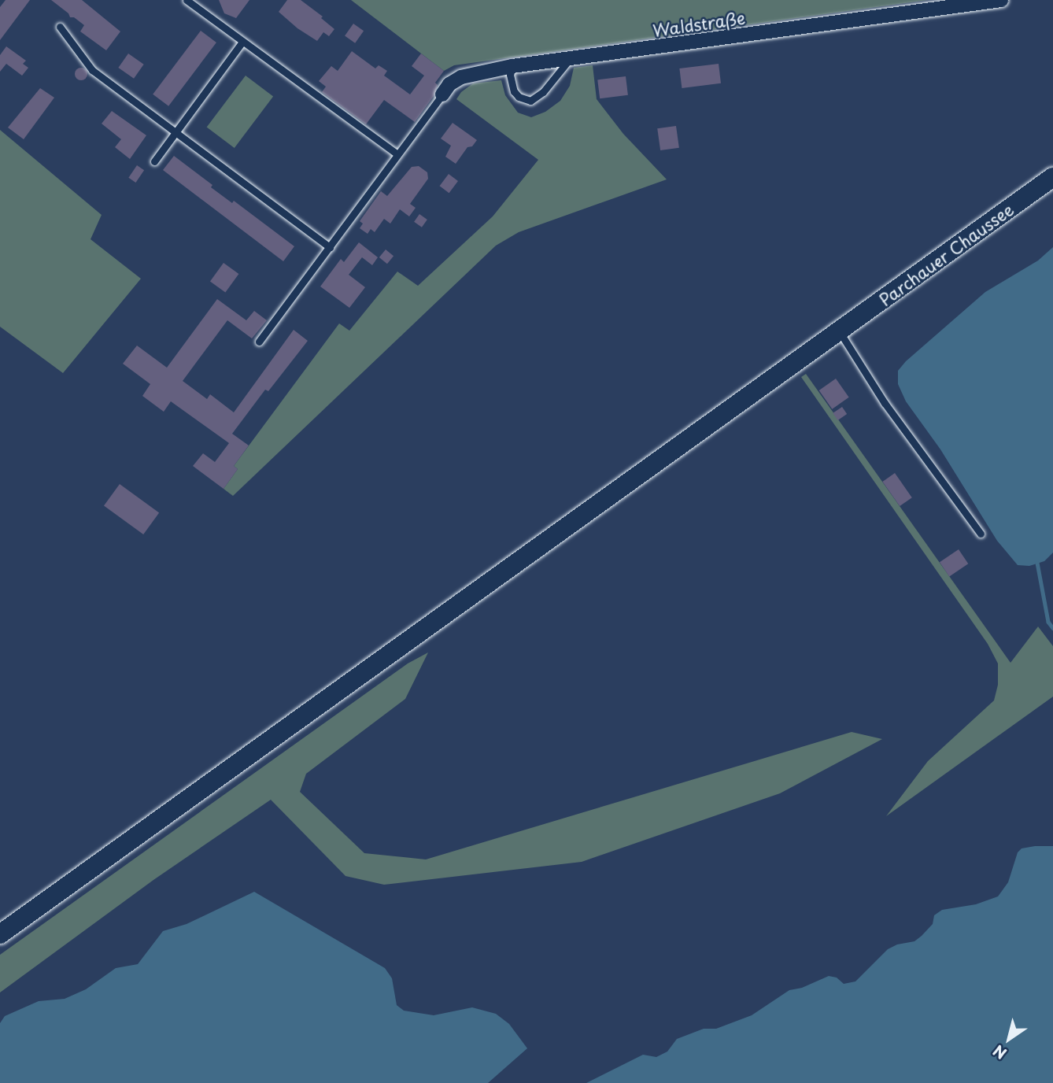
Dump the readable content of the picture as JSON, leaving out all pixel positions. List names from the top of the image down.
{
  "streets": {
    "street": ["Waldstraße", "Parchauer Chaussee"]
  },
  "north": "bottom left"
}
